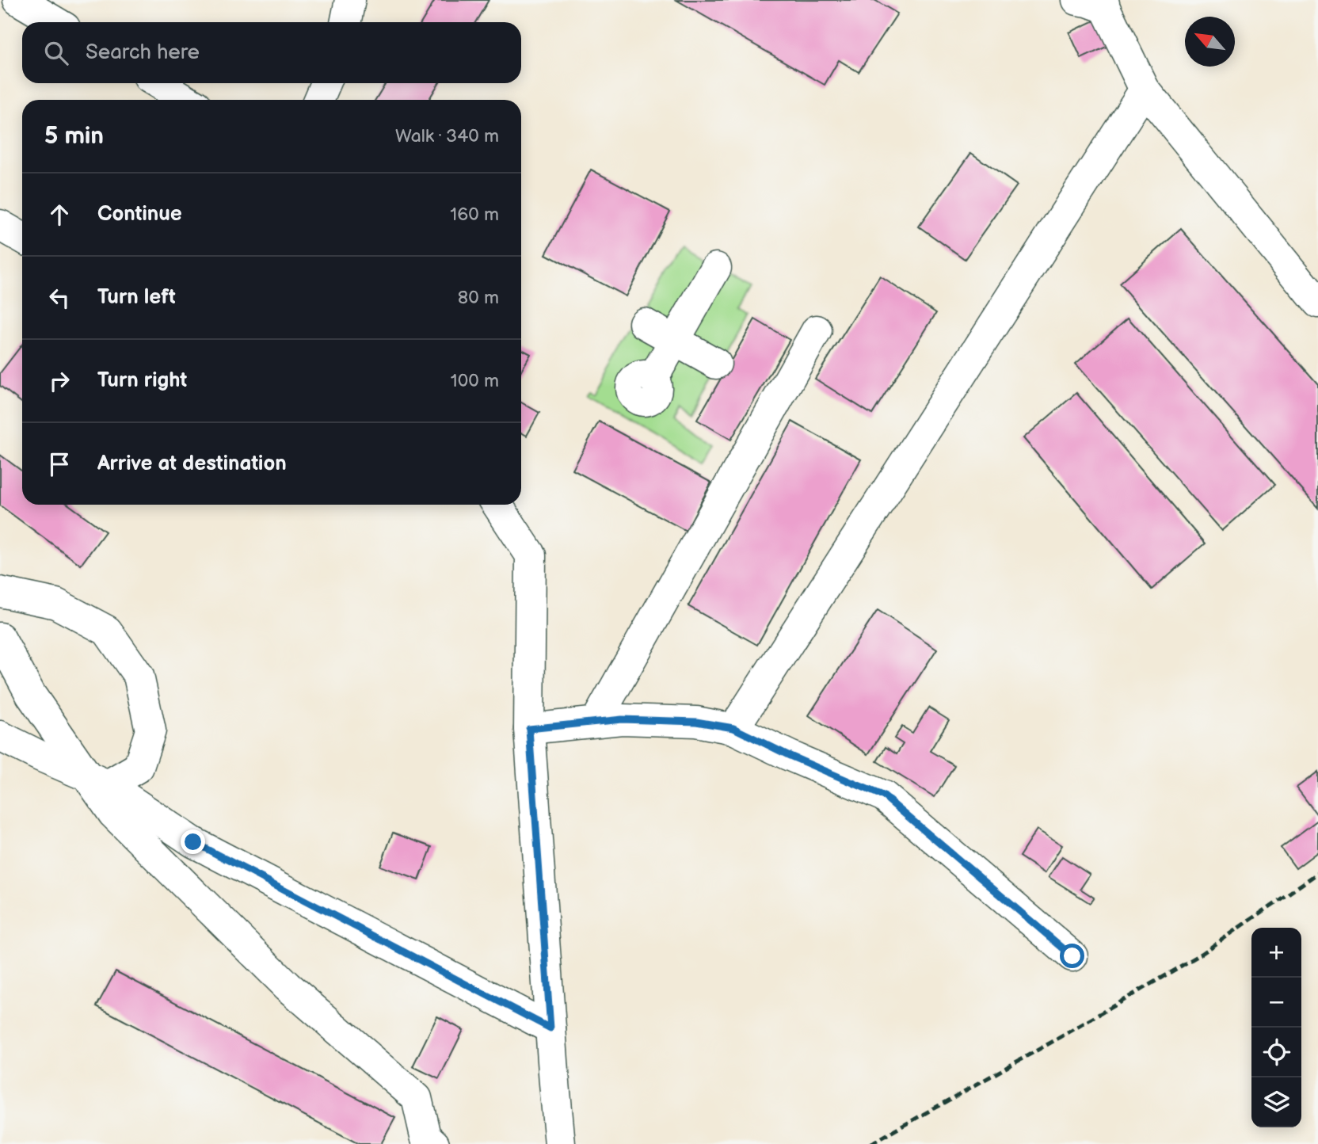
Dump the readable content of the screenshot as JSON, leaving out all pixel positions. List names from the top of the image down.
{
  "north": "top left",
  "page": {
    "search": "Search here",
    "heading": ["5 min", "Walk · 340 m"],
    "list": [
      ["Continue", "160 m"],
      ["Turn left", "80 m"],
      ["Turn right", "100 m"],
      "Arrive at destination"
    ],
    "map_buttons": ["+", "−"]
  }
}
